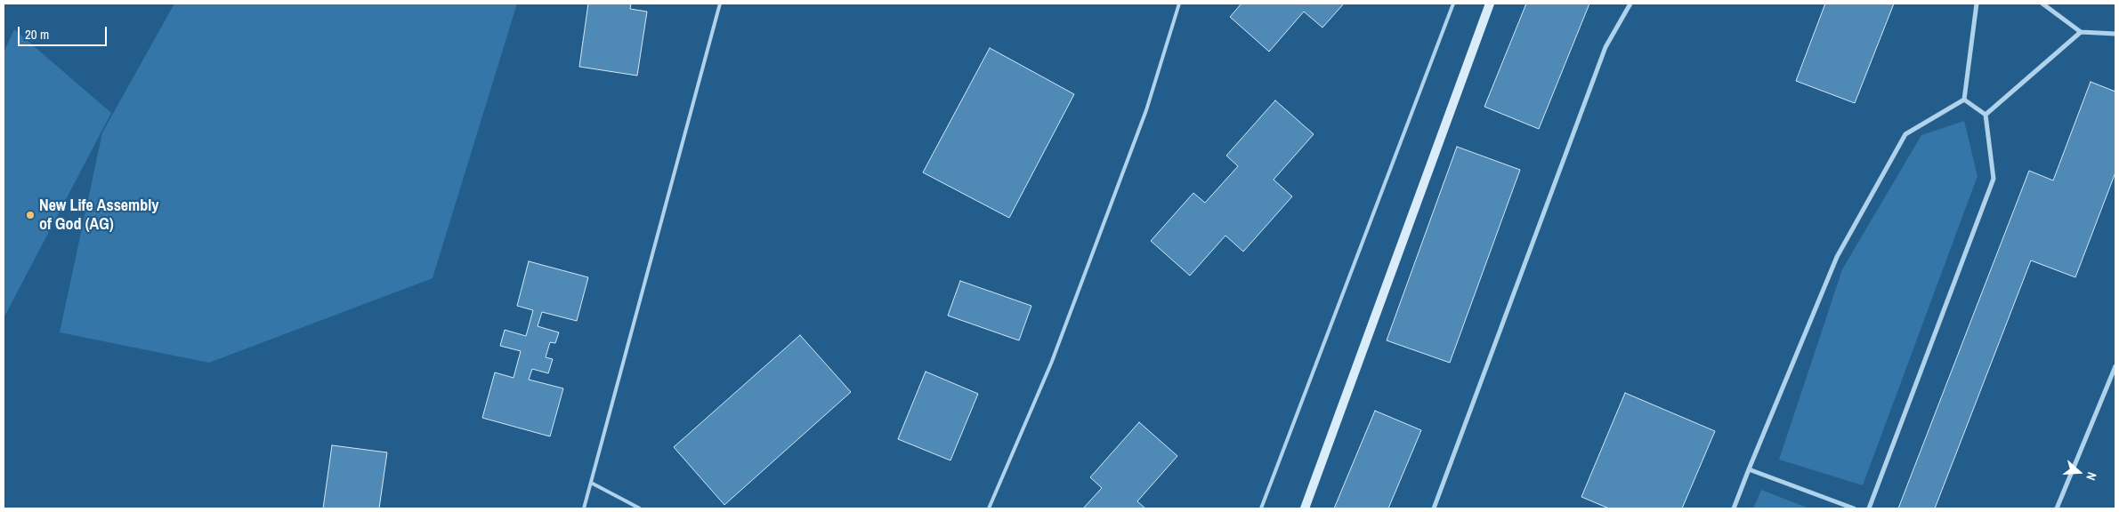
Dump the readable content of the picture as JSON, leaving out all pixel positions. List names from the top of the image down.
{
  "places": ["New Life Assembly of God (AG)"],
  "scale_bar": "20 m",
  "north": "right"
}
